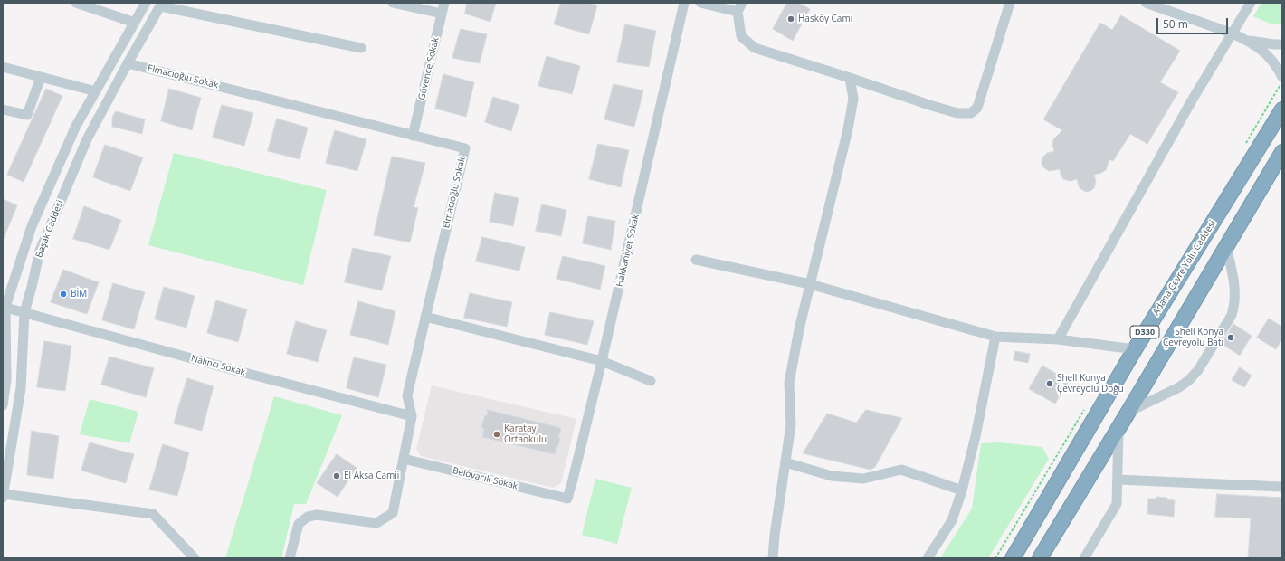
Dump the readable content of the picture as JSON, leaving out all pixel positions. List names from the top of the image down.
{
  "streets": {
    "highway": ["Adana Çevre Yolu Caddesi", "D330"],
    "street": [
      "Güvence Sokak",
      "Elmacıoğlu Sokak",
      "Başak Caddesi",
      "Hakkaniyet Sokak",
      "Nalıncı Sokak",
      "Belovacık Sokak"
    ]
  },
  "crossings": [
    ["Güvence Sokak", "Elmacıoğlu Sokak"],
    ["Elmacıoğlu Sokak", "Başak Caddesi"],
    ["Elmacıoğlu Sokak", "Nalıncı Sokak"],
    ["Elmacıoğlu Sokak", "Belovacık Sokak"],
    ["Başak Caddesi", "Nalıncı Sokak"],
    ["Hakkaniyet Sokak", "Belovacık Sokak"]
  ],
  "places": [
    "Hasköy Cami",
    "BİM",
    "Shell Konya Çevreyolu Batı",
    "Shell Konya Çevreyolu Doğu",
    "Karatay Ortaokulu",
    "El Aksa Camii"
  ],
  "scale_bar": "50 m"
}
